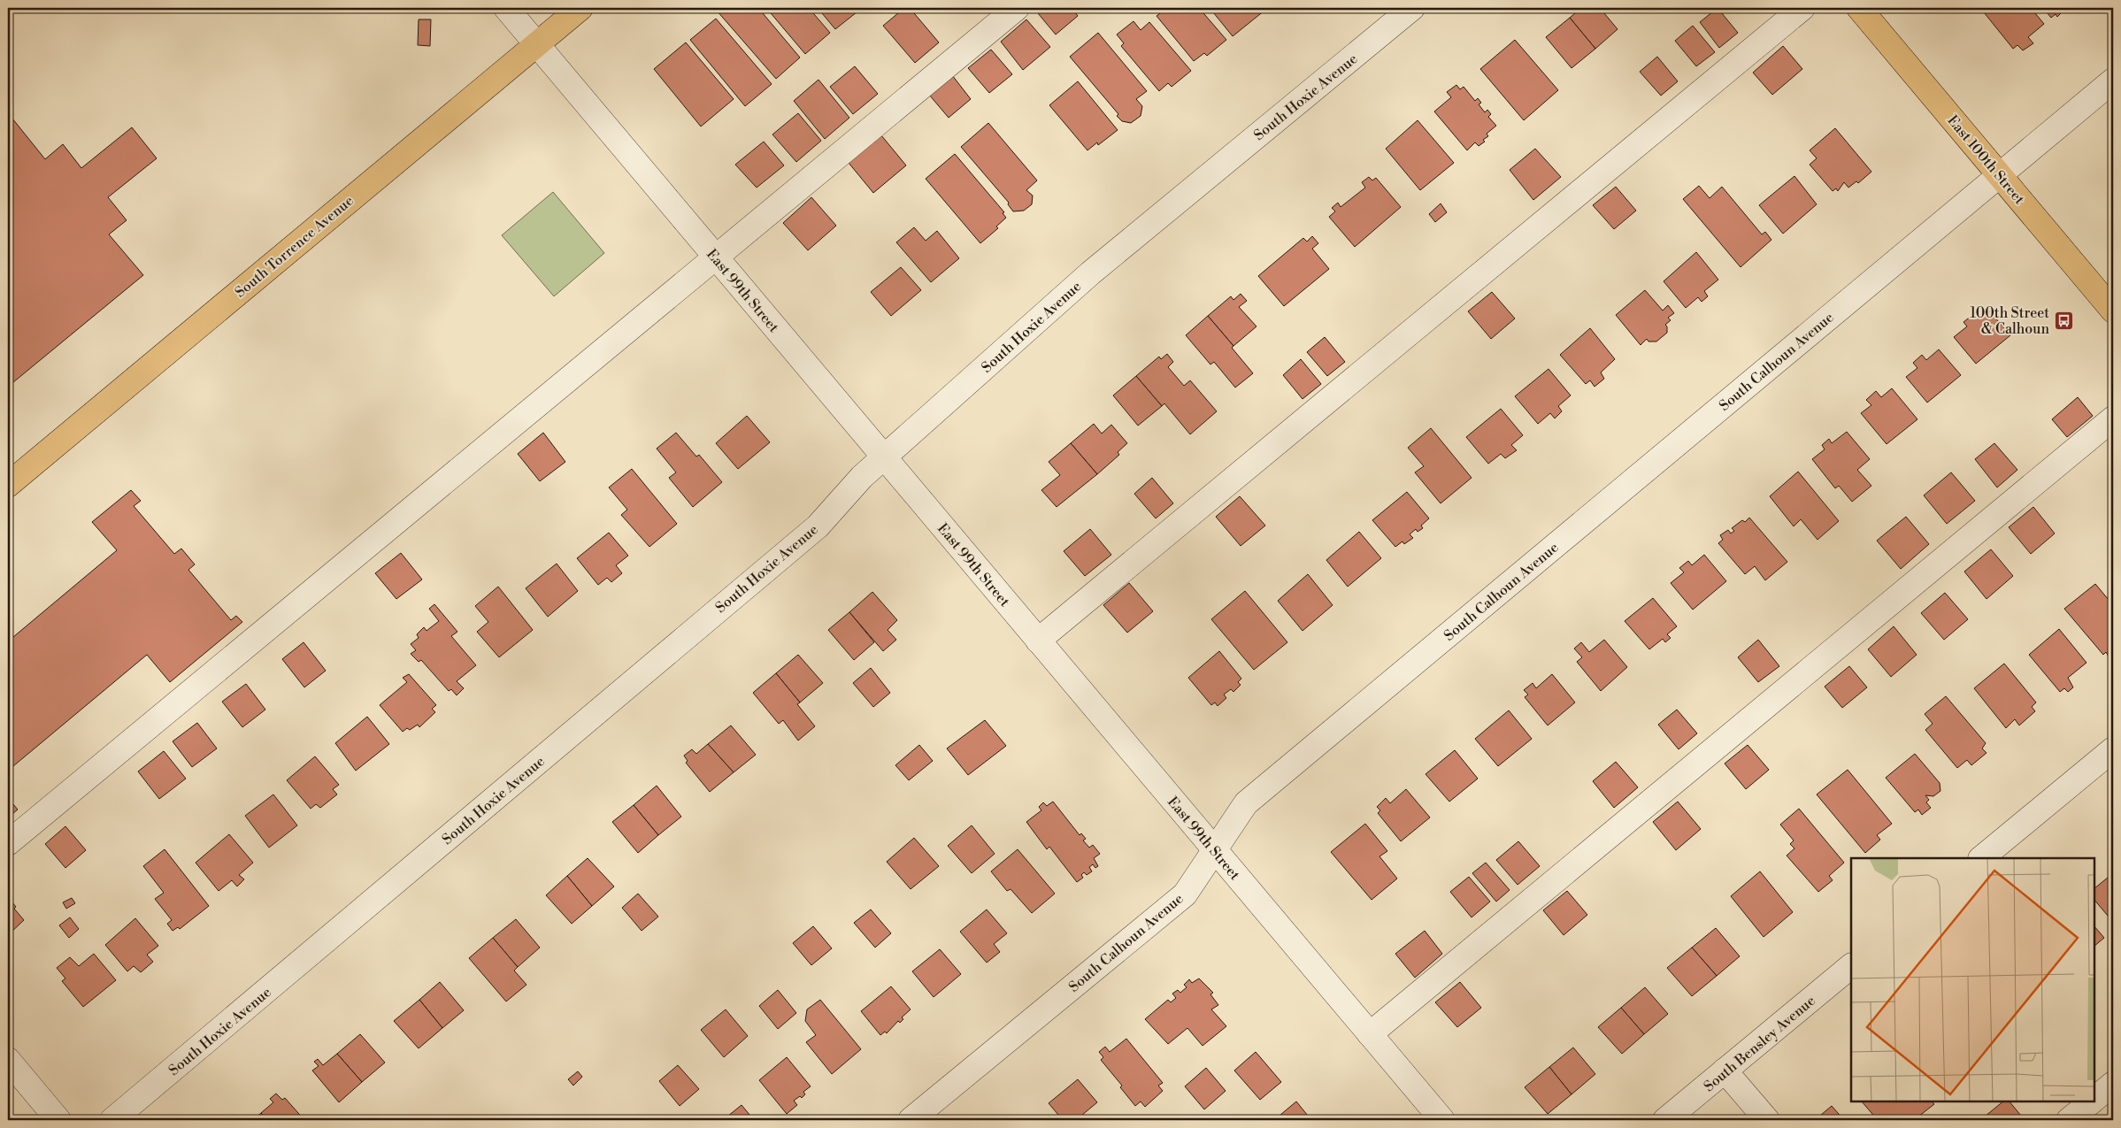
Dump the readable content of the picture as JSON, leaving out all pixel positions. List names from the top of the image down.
{
  "streets": {
    "main road": ["East 100th Street", "South Torrence Avenue"],
    "street": [
      "South Hoxie Avenue",
      "East 99th Street",
      "South Calhoun Avenue",
      "South Bensley Avenue"
    ]
  },
  "crossings": [
    ["South Hoxie Avenue", "East 99th Street"],
    ["East 100th Street", "South Calhoun Avenue"],
    ["South Torrence Avenue", "East 99th Street"],
    ["East 99th Street", "South Calhoun Avenue"]
  ],
  "places": {
    "bus stop": ["100th Street & Calhoun"]
  }
}
